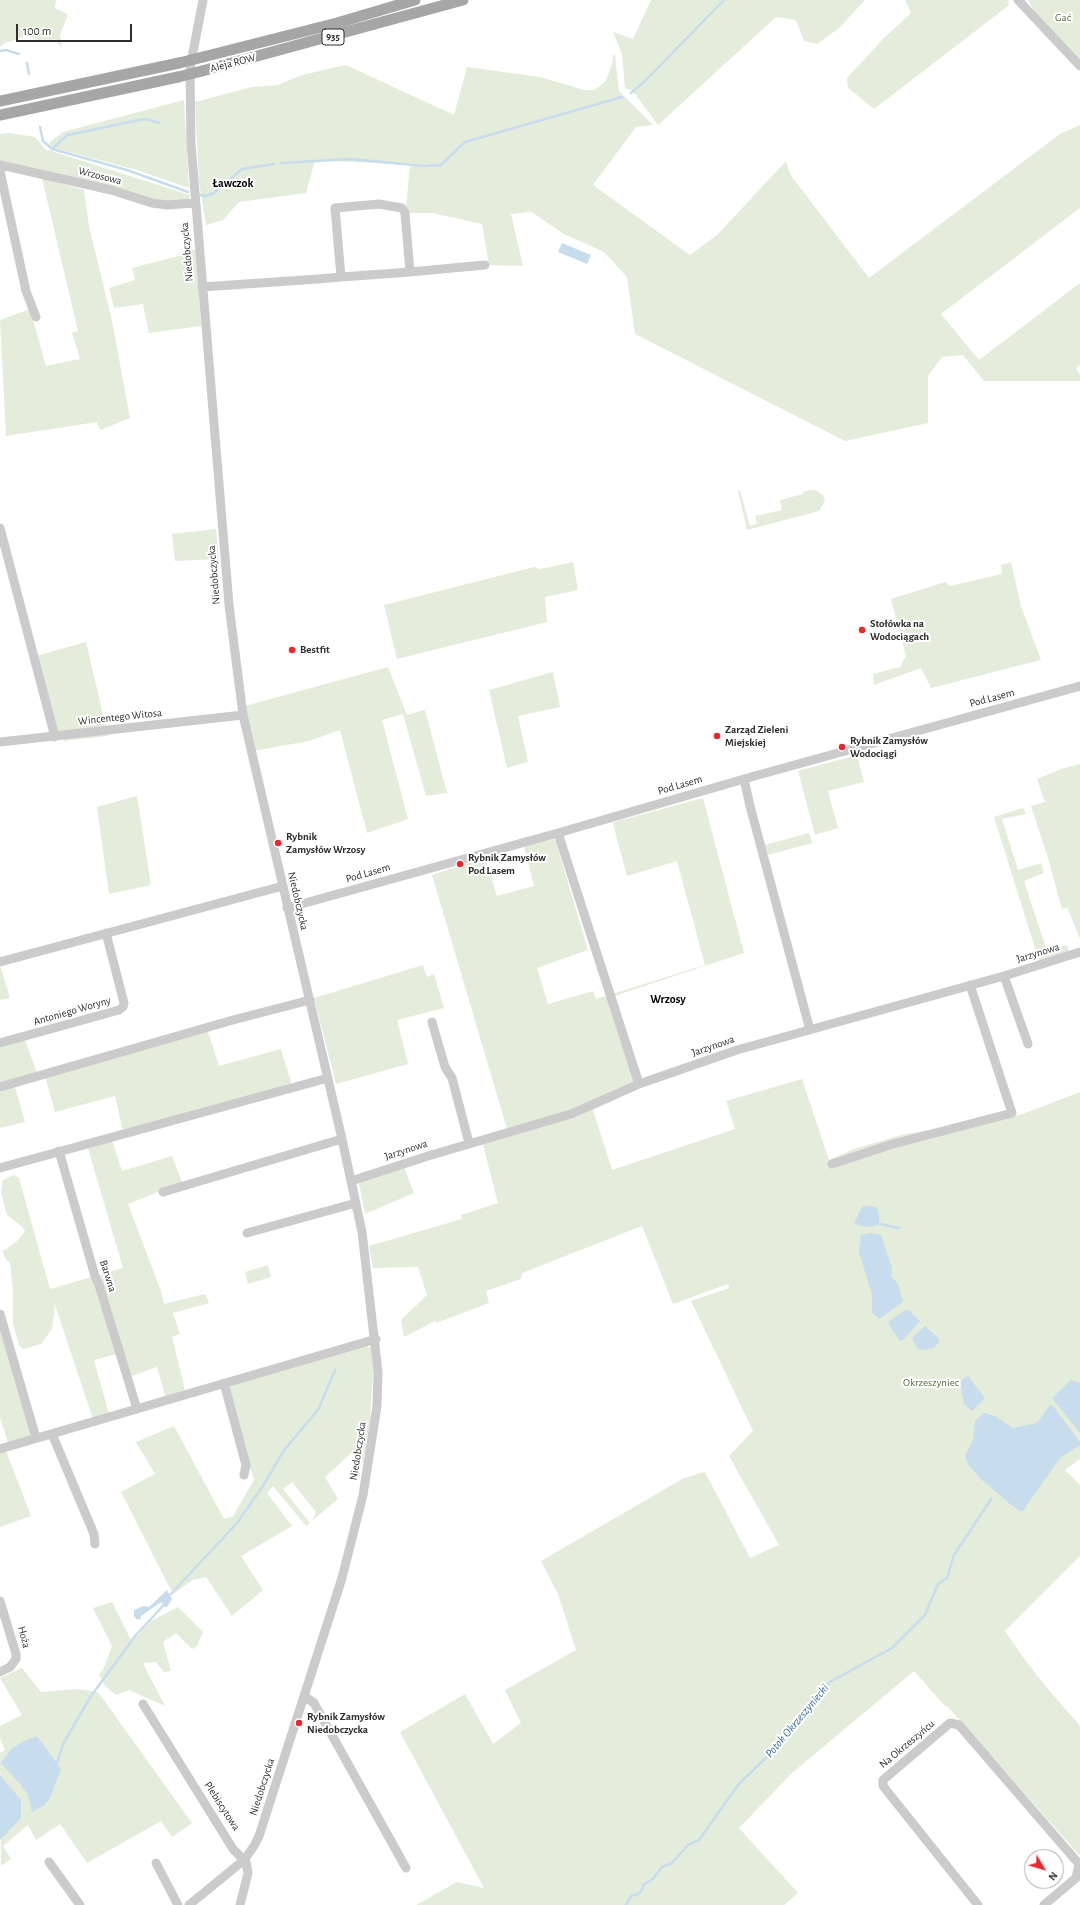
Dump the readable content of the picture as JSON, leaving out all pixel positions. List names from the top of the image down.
{
  "streets": {
    "main road": ["935", "Aleja ROW"],
    "street": [
      "Wrzosowa",
      "Niedobczycka",
      "Pod Lasem",
      "Wincentego Witosa",
      "Jarzynowa",
      "Antoniego Woryny",
      "Barwna",
      "Hoża",
      "Na Okrzeszyńcu",
      "Plebiscytowa"
    ]
  },
  "crossings": [
    ["Wrzosowa", "Niedobczycka"],
    ["Niedobczycka", "Pod Lasem"],
    ["Niedobczycka", "Wincentego Witosa"],
    ["Niedobczycka", "Jarzynowa"],
    ["Niedobczycka", "Plebiscytowa"]
  ],
  "districts": ["Ławczok", "Wrzosy"],
  "water": ["Potok Okrzeszyniecki"],
  "parks": ["Gać", "Okrzeszyniec"],
  "places": [
    "Stołówka na Wodociągach",
    "Bestfit",
    "Zarząd Zieleni Miejskiej",
    "Rybnik Zamysłów Wodociągi",
    "Rybnik Zamysłów Wrzosy",
    "Rybnik Zamysłów Pod Lasem",
    "Rybnik Zamysłów Niedobczycka"
  ],
  "scale_bar": "100 m",
  "north": "bottom right"
}
